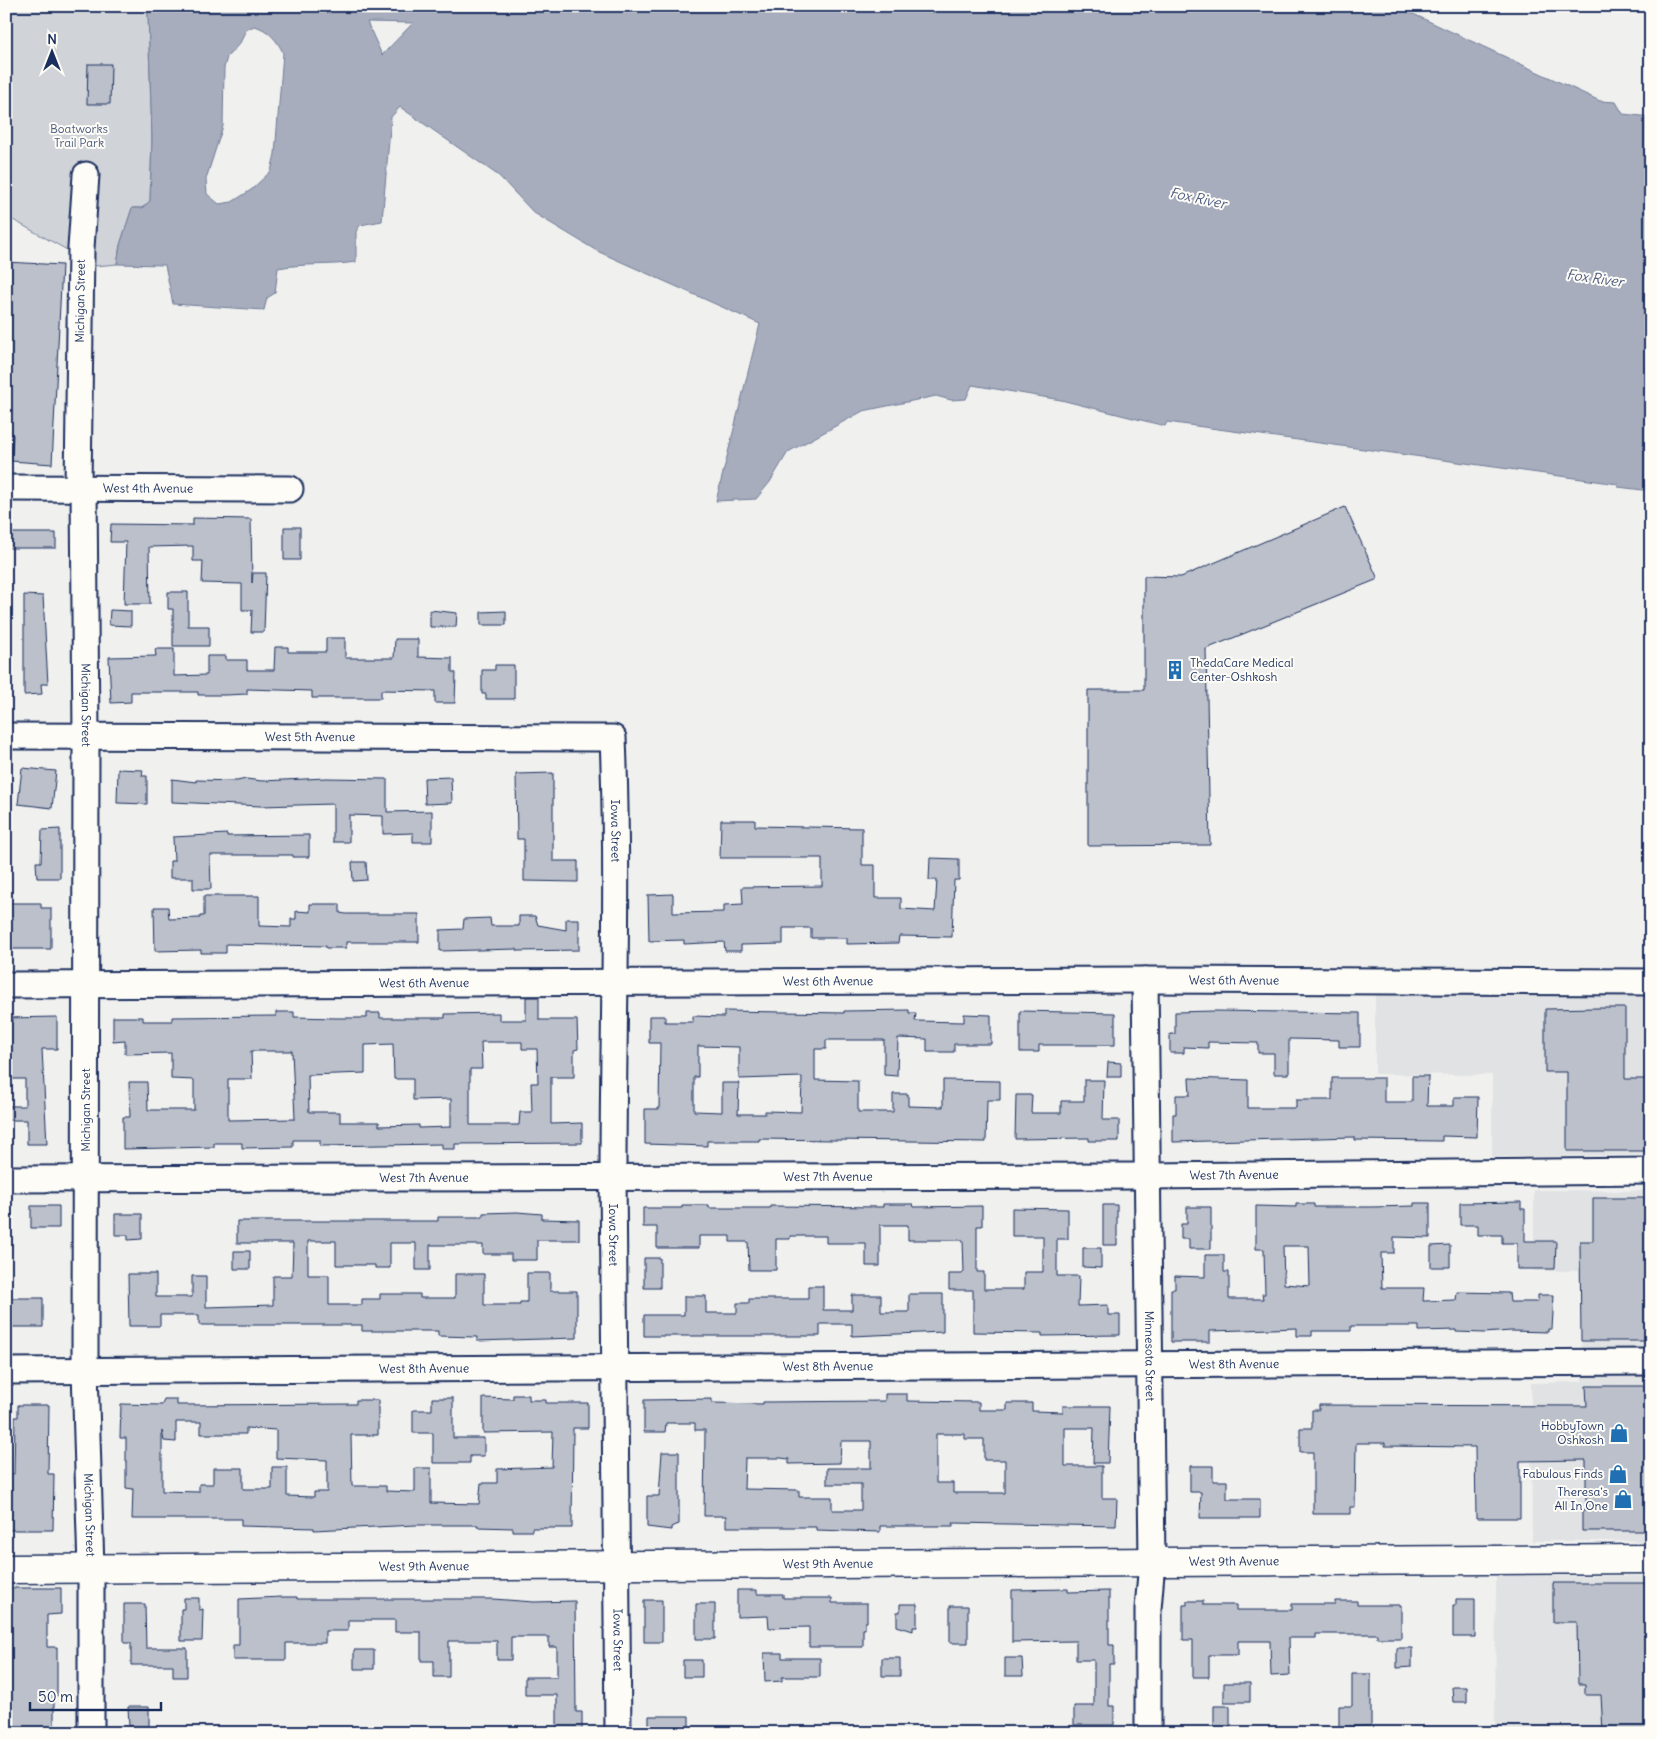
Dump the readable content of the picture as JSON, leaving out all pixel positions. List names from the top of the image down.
{
  "streets": {
    "main road": ["West 9th Avenue"],
    "street": [
      "Michigan Street",
      "West 4th Avenue",
      "West 5th Avenue",
      "Iowa Street",
      "West 6th Avenue",
      "West 7th Avenue",
      "Minnesota Street",
      "West 8th Avenue"
    ]
  },
  "crossings": [
    ["Michigan Street", "West 4th Avenue"],
    ["Michigan Street", "West 5th Avenue"],
    ["Michigan Street", "West 6th Avenue"],
    ["Michigan Street", "West 7th Avenue"],
    ["Michigan Street", "West 8th Avenue"],
    ["Michigan Street", "West 9th Avenue"],
    ["West 5th Avenue", "Iowa Street"],
    ["Iowa Street", "West 6th Avenue"],
    ["Iowa Street", "West 7th Avenue"],
    ["Iowa Street", "West 8th Avenue"],
    ["Iowa Street", "West 9th Avenue"],
    ["West 6th Avenue", "Minnesota Street"],
    ["West 7th Avenue", "Minnesota Street"],
    ["Minnesota Street", "West 8th Avenue"],
    ["Minnesota Street", "West 9th Avenue"]
  ],
  "water": ["Fox River"],
  "parks": ["Boatworks Trail Park"],
  "places": {
    "building": ["ThedaCare Medical Center-Oshkosh"],
    "shop": ["HobbyTown Oshkosh", "Fabulous Finds", "Theresa's All In One"]
  },
  "scale_bar": "50 m",
  "north": "top"
}
